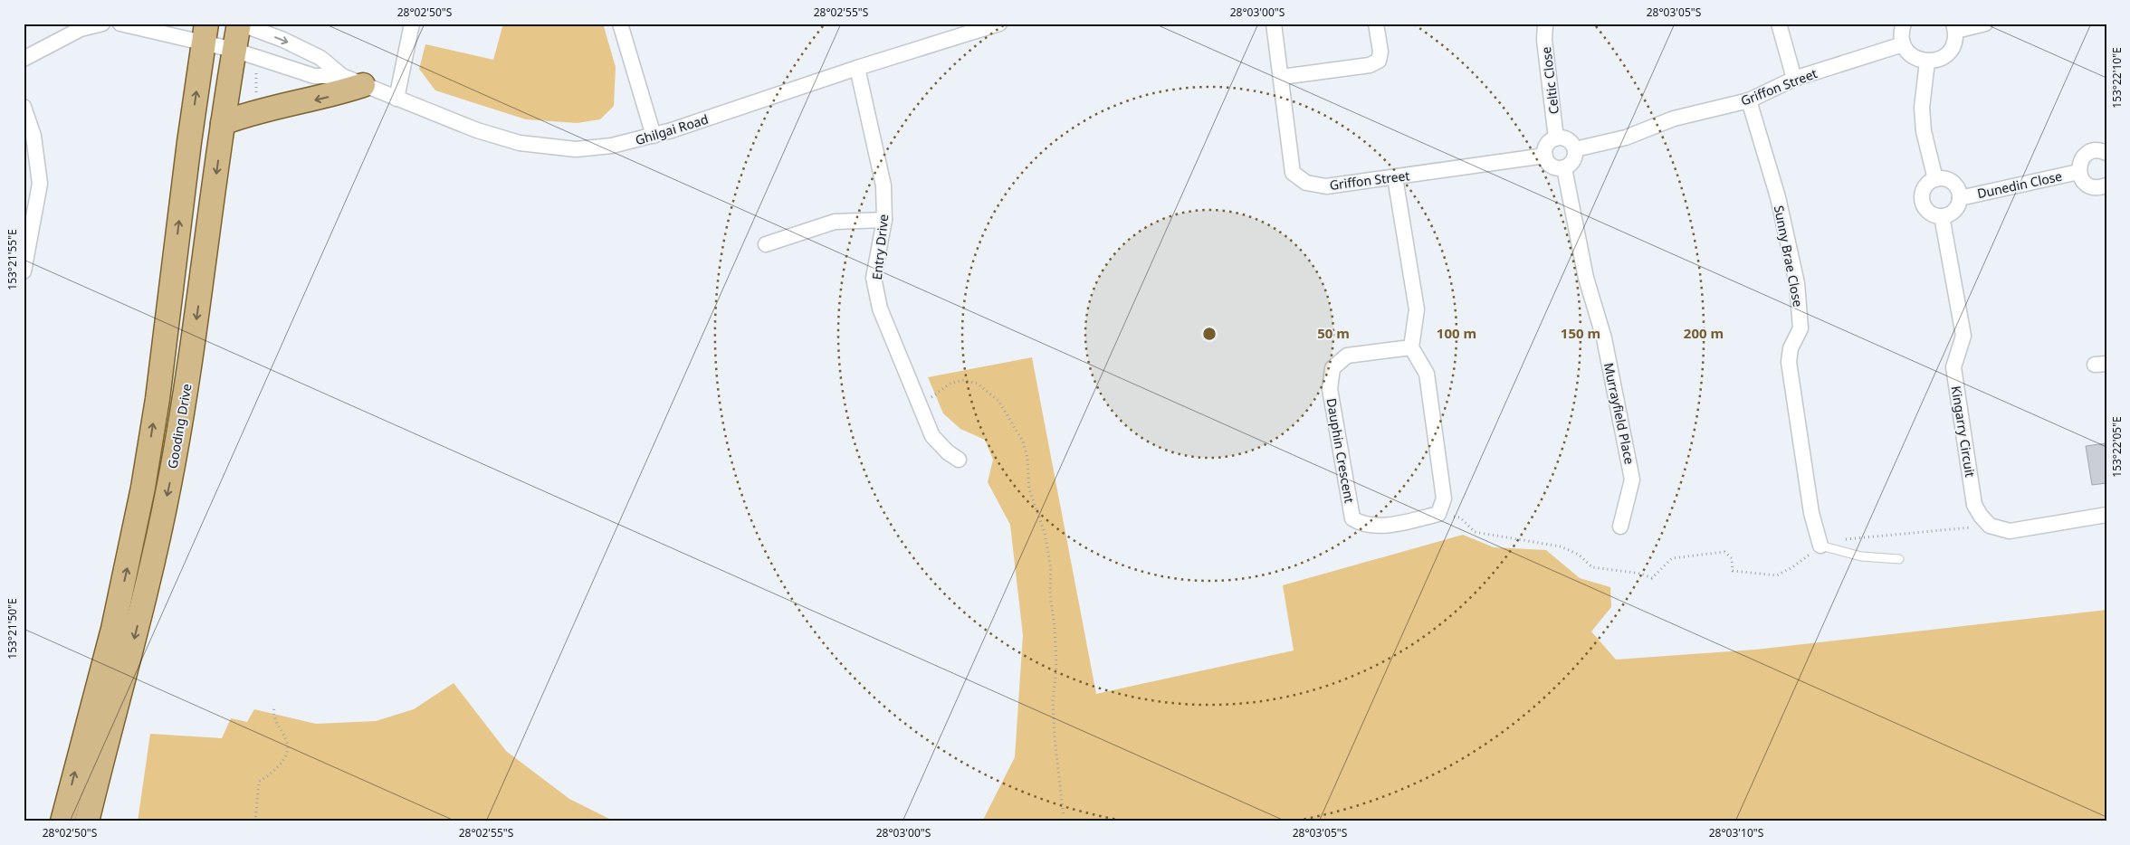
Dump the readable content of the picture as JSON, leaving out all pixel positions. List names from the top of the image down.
{
  "streets": {
    "main road": ["Gooding Drive"],
    "street": [
      "Celtic Close",
      "Griffon Street",
      "Ghilgai Road",
      "Dunedin Close",
      "Entry Drive",
      "Sunny Brae Close",
      "Murrayfield Place",
      "Kingarry Circuit",
      "Dauphin Crescent"
    ]
  },
  "crossings": [
    ["Celtic Close", "Griffon Street"],
    ["Celtic Close", "Murrayfield Place"],
    ["Griffon Street", "Sunny Brae Close"],
    ["Griffon Street", "Murrayfield Place"],
    ["Ghilgai Road", "Entry Drive"],
    ["Ghilgai Road", "Gooding Drive"],
    ["Dunedin Close", "Kingarry Circuit"]
  ],
  "coordinates": [
    "28°02'50\"S",
    "28°02'55\"S",
    "28°03'00\"S",
    "28°03'05\"S",
    "153°22'10\"E",
    "153°21'55\"E",
    "153°22'05\"E",
    "153°21'50\"E",
    "28°03'10\"S"
  ],
  "rings": [
    "50 m",
    "100 m",
    "150 m",
    "200 m"
  ]
}
